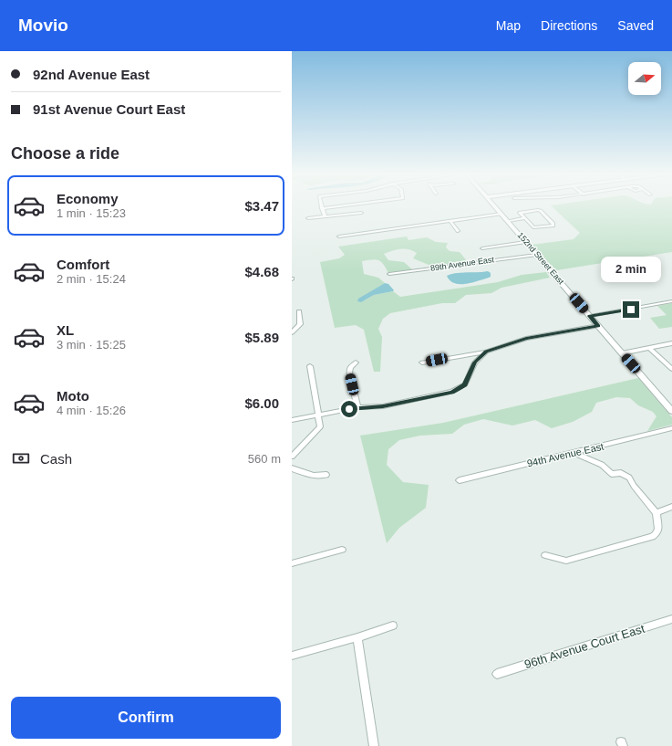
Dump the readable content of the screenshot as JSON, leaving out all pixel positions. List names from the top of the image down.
{
  "streets": {
    "street": [
      "152nd Street East",
      "89th Avenue East",
      "94th Avenue East",
      "96th Avenue Court East"
    ]
  },
  "crossings": [
    ["152nd Street East", "89th Avenue East"]
  ],
  "north": "right",
  "page": {
    "header": "Movio",
    "nav": ["Map", "Directions", "Saved"],
    "banner": ["92nd Avenue East", "91st Avenue Court East"],
    "heading": "Choose a ride",
    "list": [
      {
        "name": "Economy",
        "note": "1 min · 15:23",
        "value": "$3.47"
      },
      {
        "name": "Comfort",
        "note": "2 min · 15:24",
        "value": "$4.68"
      },
      {
        "name": "XL",
        "note": "3 min · 15:25",
        "value": "$5.89"
      },
      {
        "name": "Moto",
        "note": "4 min · 15:26",
        "value": "$6.00"
      }
    ],
    "bubble": "2 min",
    "pay": ["Cash", "560 m"],
    "buttons": "Confirm"
  }
}
